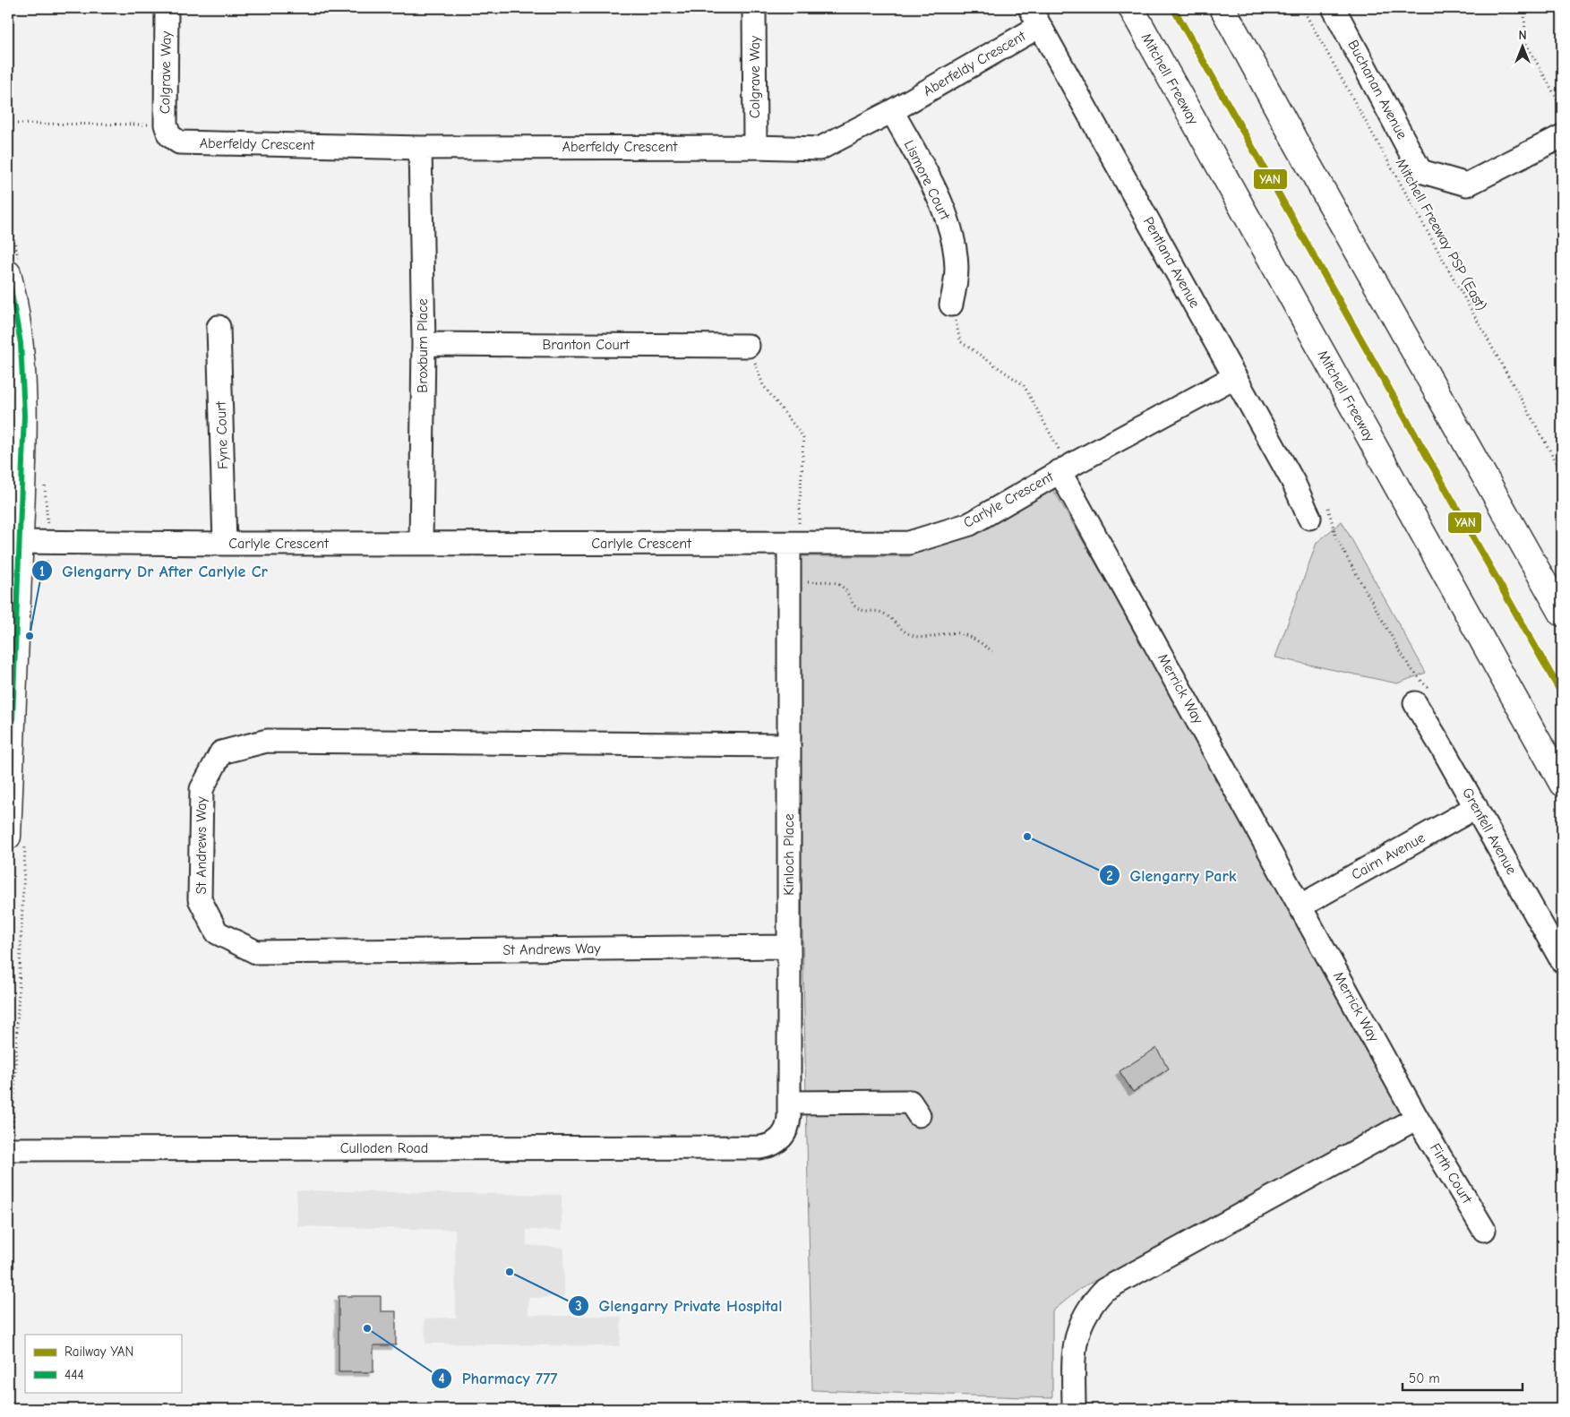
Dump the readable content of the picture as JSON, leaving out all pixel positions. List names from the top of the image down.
{
  "streets": {
    "main road": ["Mitchell Freeway"],
    "street": [
      "Aberfeldy Crescent",
      "Colgrave Way",
      "Buchanan Avenue",
      "Lismore Court",
      "Pentland Avenue",
      "Branton Court",
      "Broxburn Place",
      "Fyne Court",
      "Carlyle Crescent",
      "Merrick Way",
      "Grenfell Avenue",
      "St Andrews Way",
      "Kinloch Place",
      "Cairn Avenue",
      "Culloden Road",
      "Firth Court"
    ],
    "path": ["Mitchell Freeway PSP (East)"]
  },
  "crossings": [
    ["Aberfeldy Crescent", "Colgrave Way"],
    ["Aberfeldy Crescent", "Lismore Court"],
    ["Aberfeldy Crescent", "Pentland Avenue"],
    ["Aberfeldy Crescent", "Broxburn Place"],
    ["Pentland Avenue", "Carlyle Crescent"],
    ["Branton Court", "Broxburn Place"],
    ["Broxburn Place", "Carlyle Crescent"],
    ["Fyne Court", "Carlyle Crescent"],
    ["Carlyle Crescent", "Merrick Way"],
    ["Carlyle Crescent", "Kinloch Place"],
    ["Merrick Way", "Cairn Avenue"],
    ["Merrick Way", "Firth Court"],
    ["Grenfell Avenue", "Cairn Avenue"],
    ["St Andrews Way", "Kinloch Place"],
    ["Kinloch Place", "Culloden Road"]
  ],
  "places": [
    "Glengarry Dr After Carlyle Cr",
    "Glengarry Park",
    "Glengarry Private Hospital",
    "Pharmacy 777"
  ],
  "lines": ["rail line YAN", "transit line 444"],
  "legend": ["Railway YAN", "444"],
  "scale_bar": "50 m",
  "north": "top"
}
